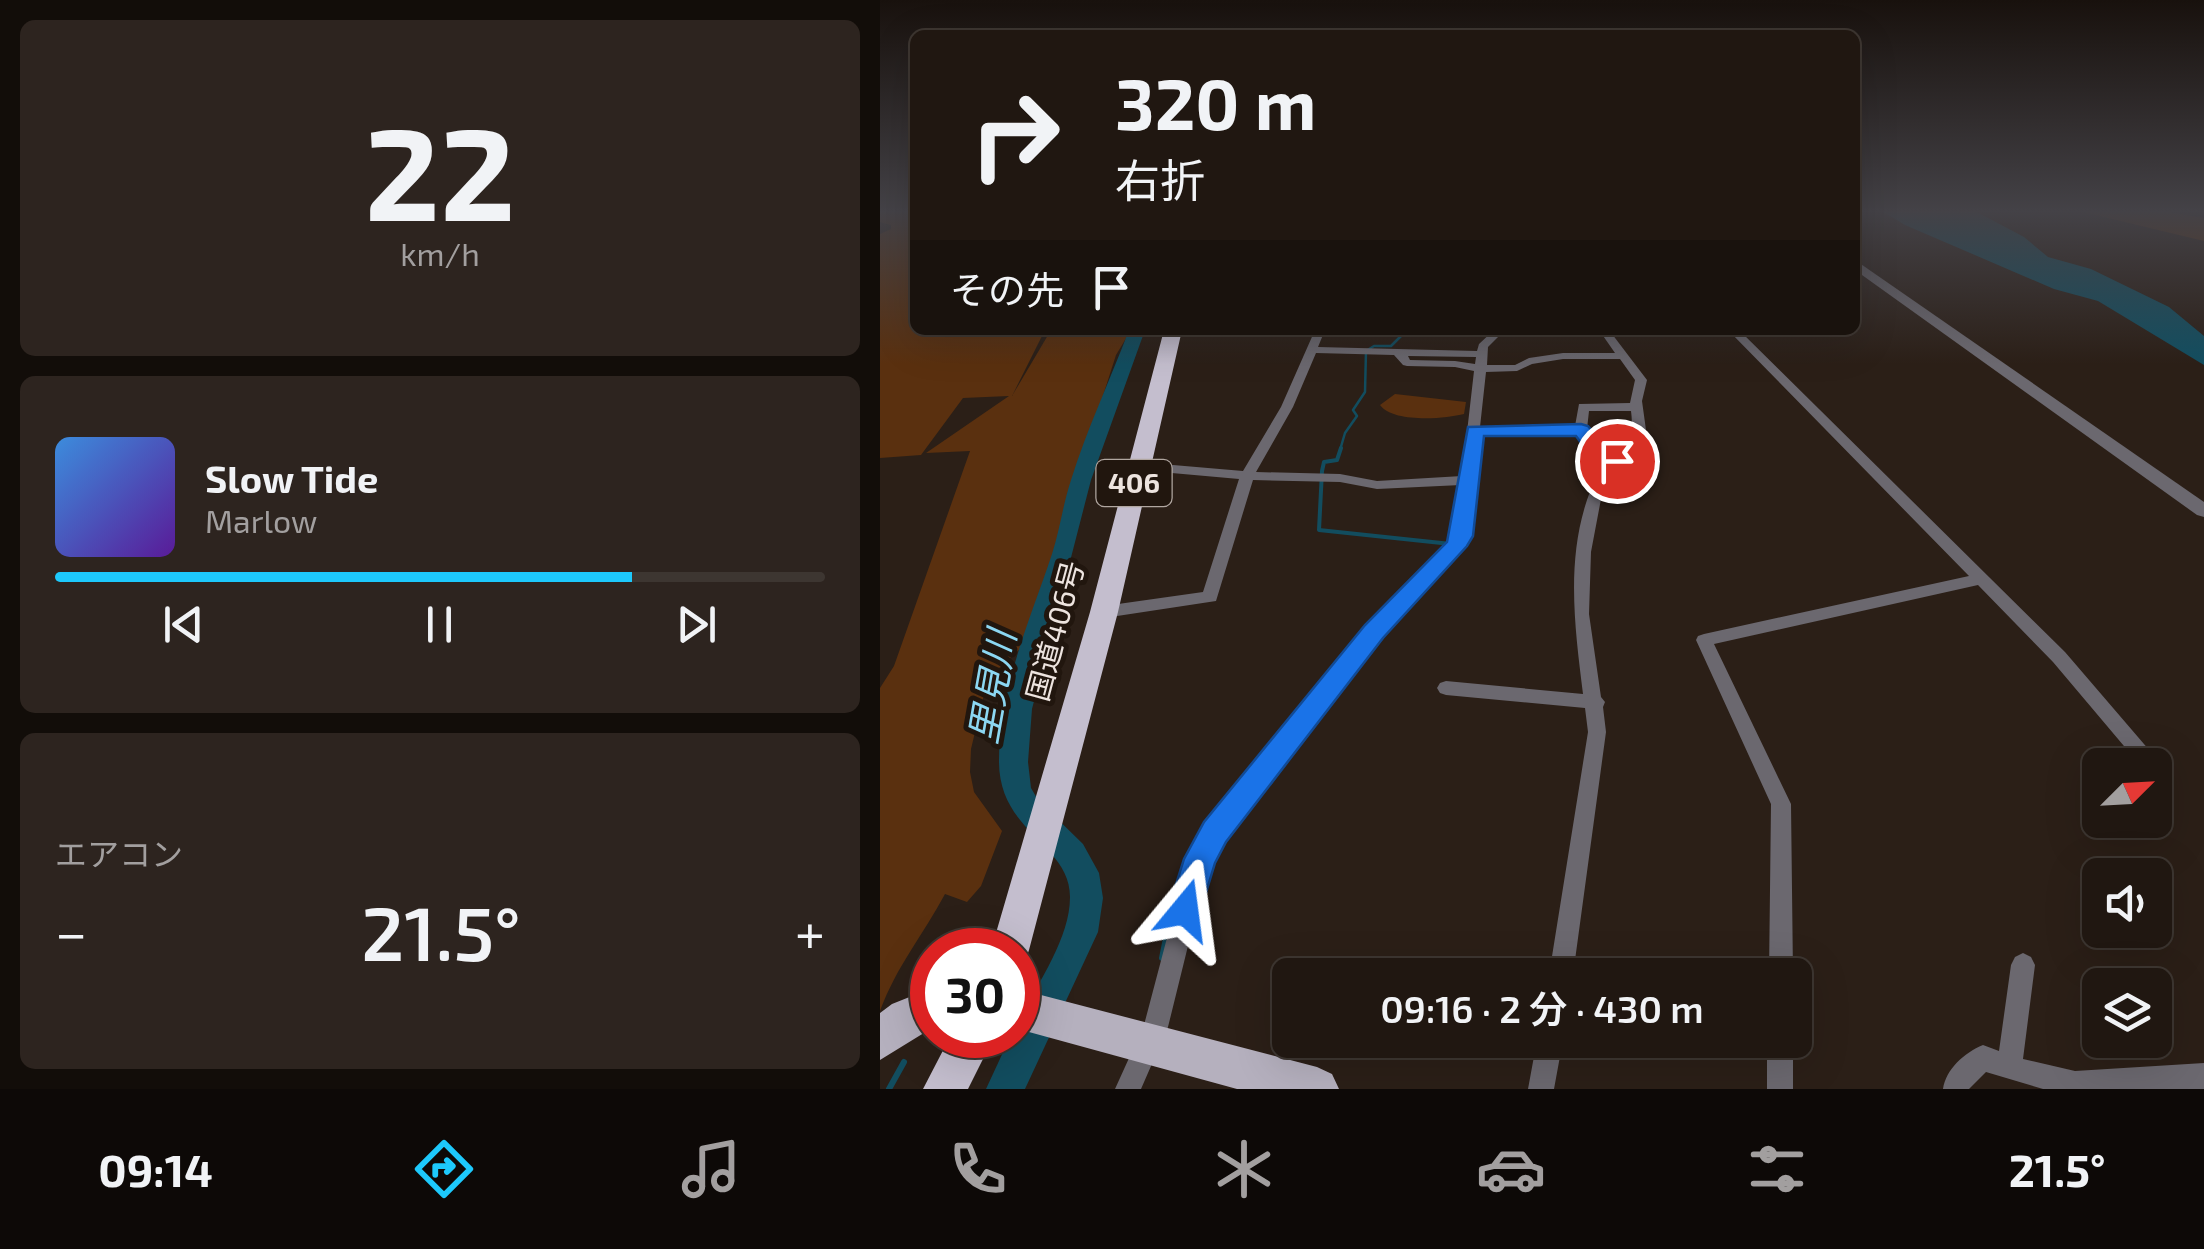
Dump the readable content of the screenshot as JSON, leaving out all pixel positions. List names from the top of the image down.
{
  "streets": {
    "highway": ["406", "国道406号"]
  },
  "water": ["里見川"],
  "north": "top right",
  "page": {
    "tile": [
      ["22", "km/h"],
      "エアコン"
    ],
    "turn": ["320 m", "右折"],
    "then": "その先",
    "song": ["Slow Tide", "Marlow"],
    "heat": ["−", "21.5°", "+"],
    "limit": "30",
    "trip": "09:16 · 2 分 · 430 m",
    "tabs": ["09:14", "21.5°"]
  }
}
